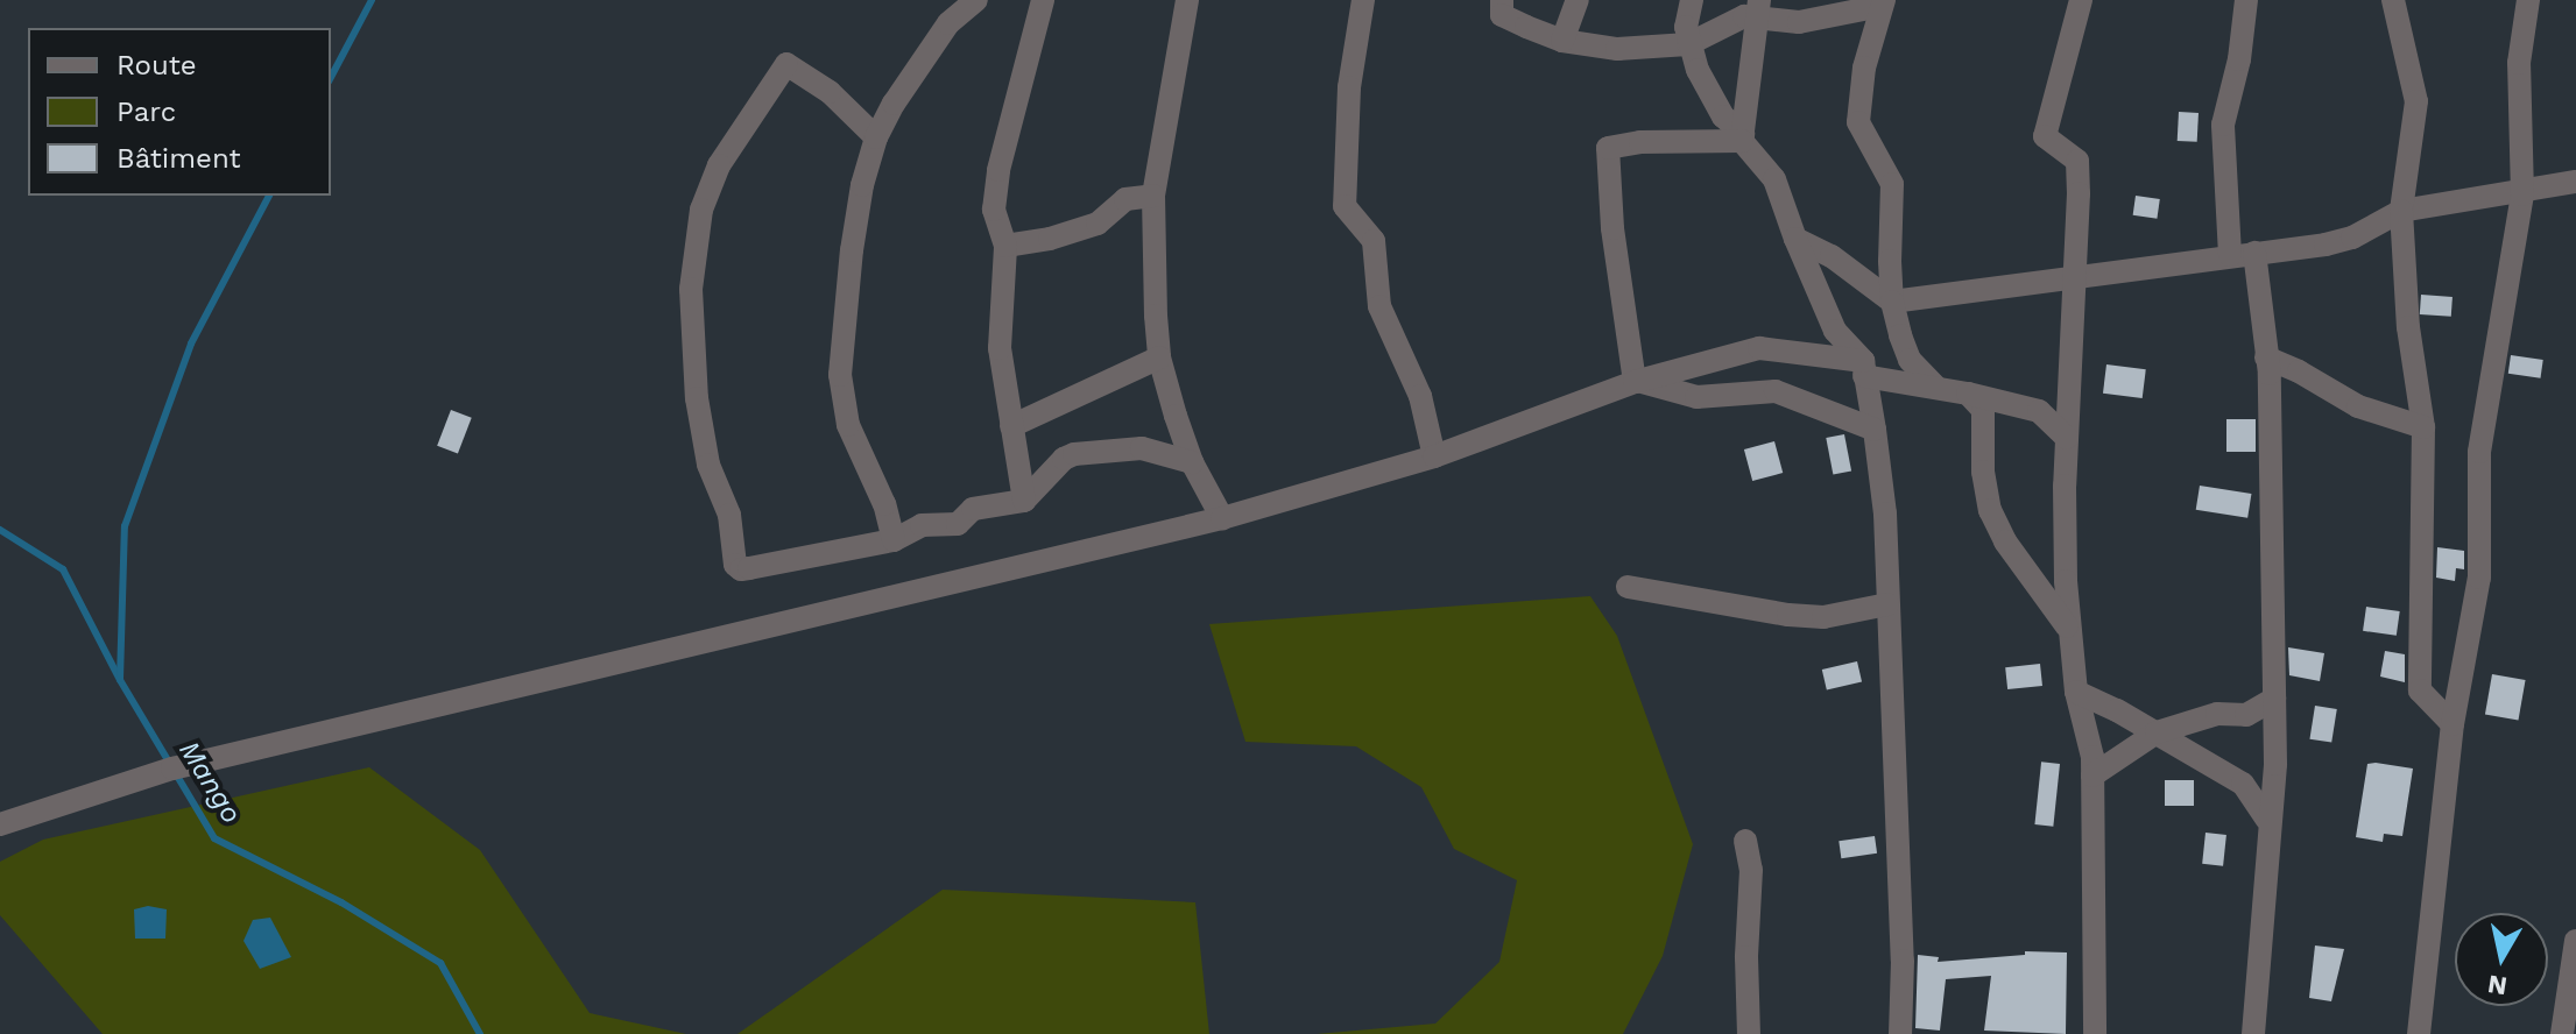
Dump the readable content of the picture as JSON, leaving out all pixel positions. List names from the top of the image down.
{
  "water": ["Mango"],
  "legend": ["Route", "Parc", "Bâtiment"],
  "north": "bottom"
}
